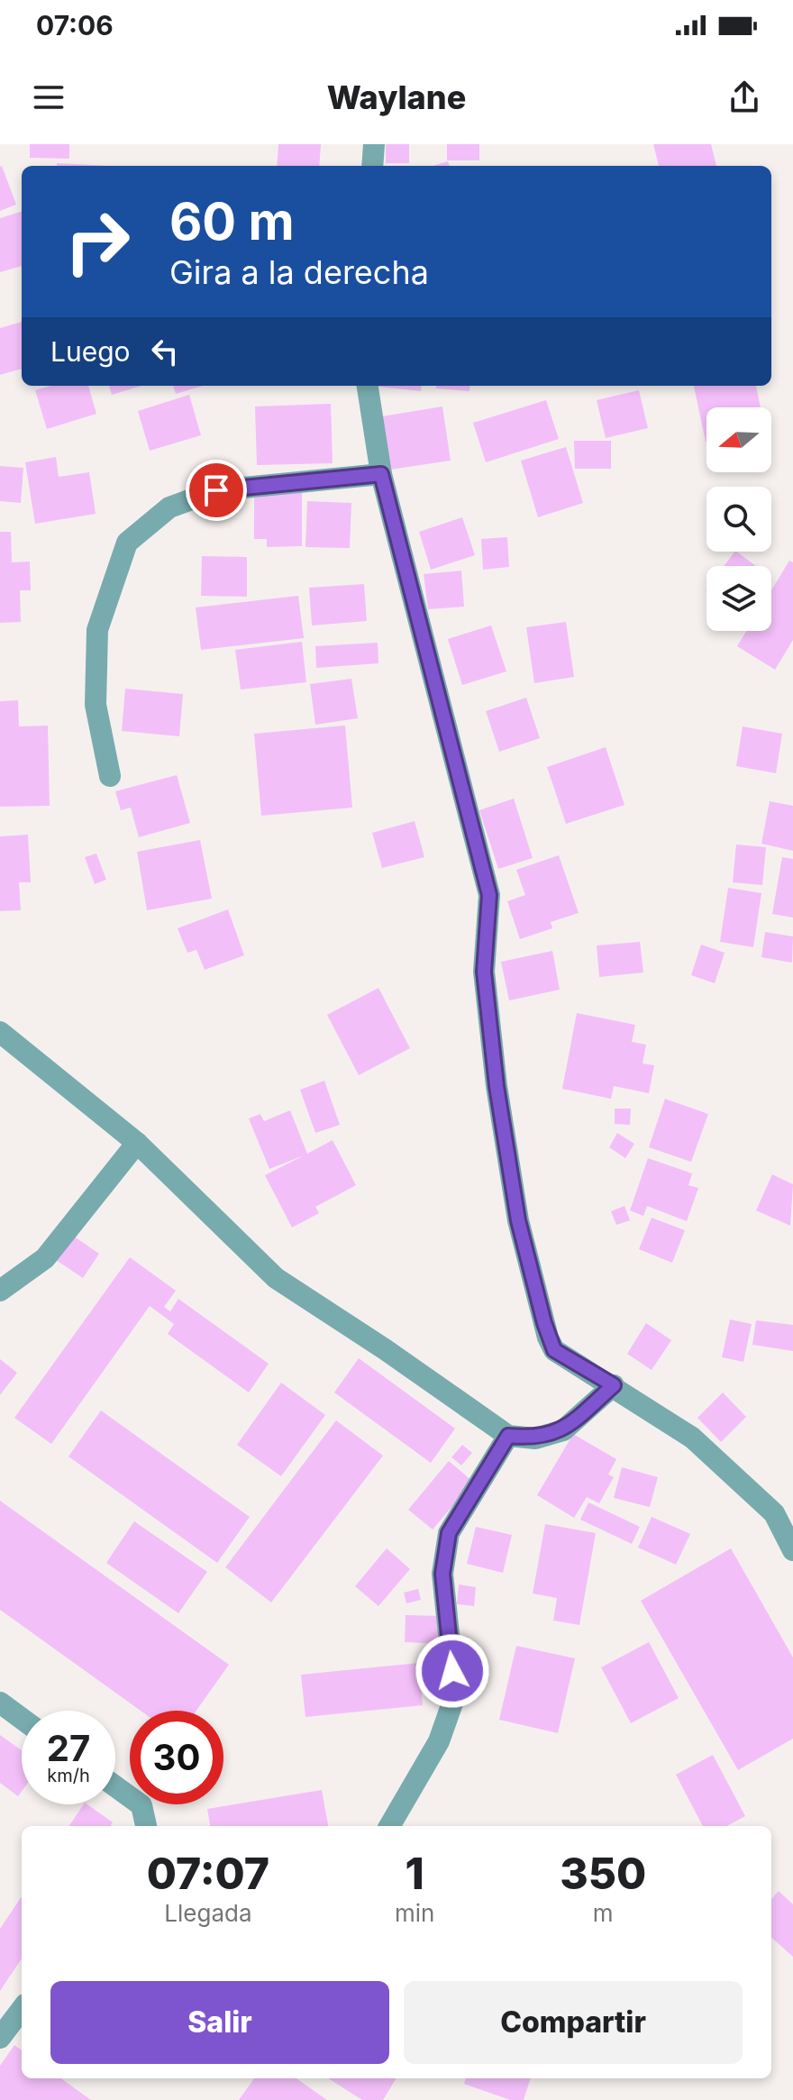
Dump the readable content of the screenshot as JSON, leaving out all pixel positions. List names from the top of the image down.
{
  "north": "left",
  "page": {
    "status": "07:06",
    "header": "Waylane",
    "turn": ["60 m", "Gira a la derecha"],
    "then": "Luego",
    "speed": "27 km/h",
    "limit": "30",
    "eta": [
      "07:07",
      "Llegada",
      "1",
      "min",
      "350",
      "m"
    ],
    "buttons": ["Salir", "Compartir"]
  }
}
